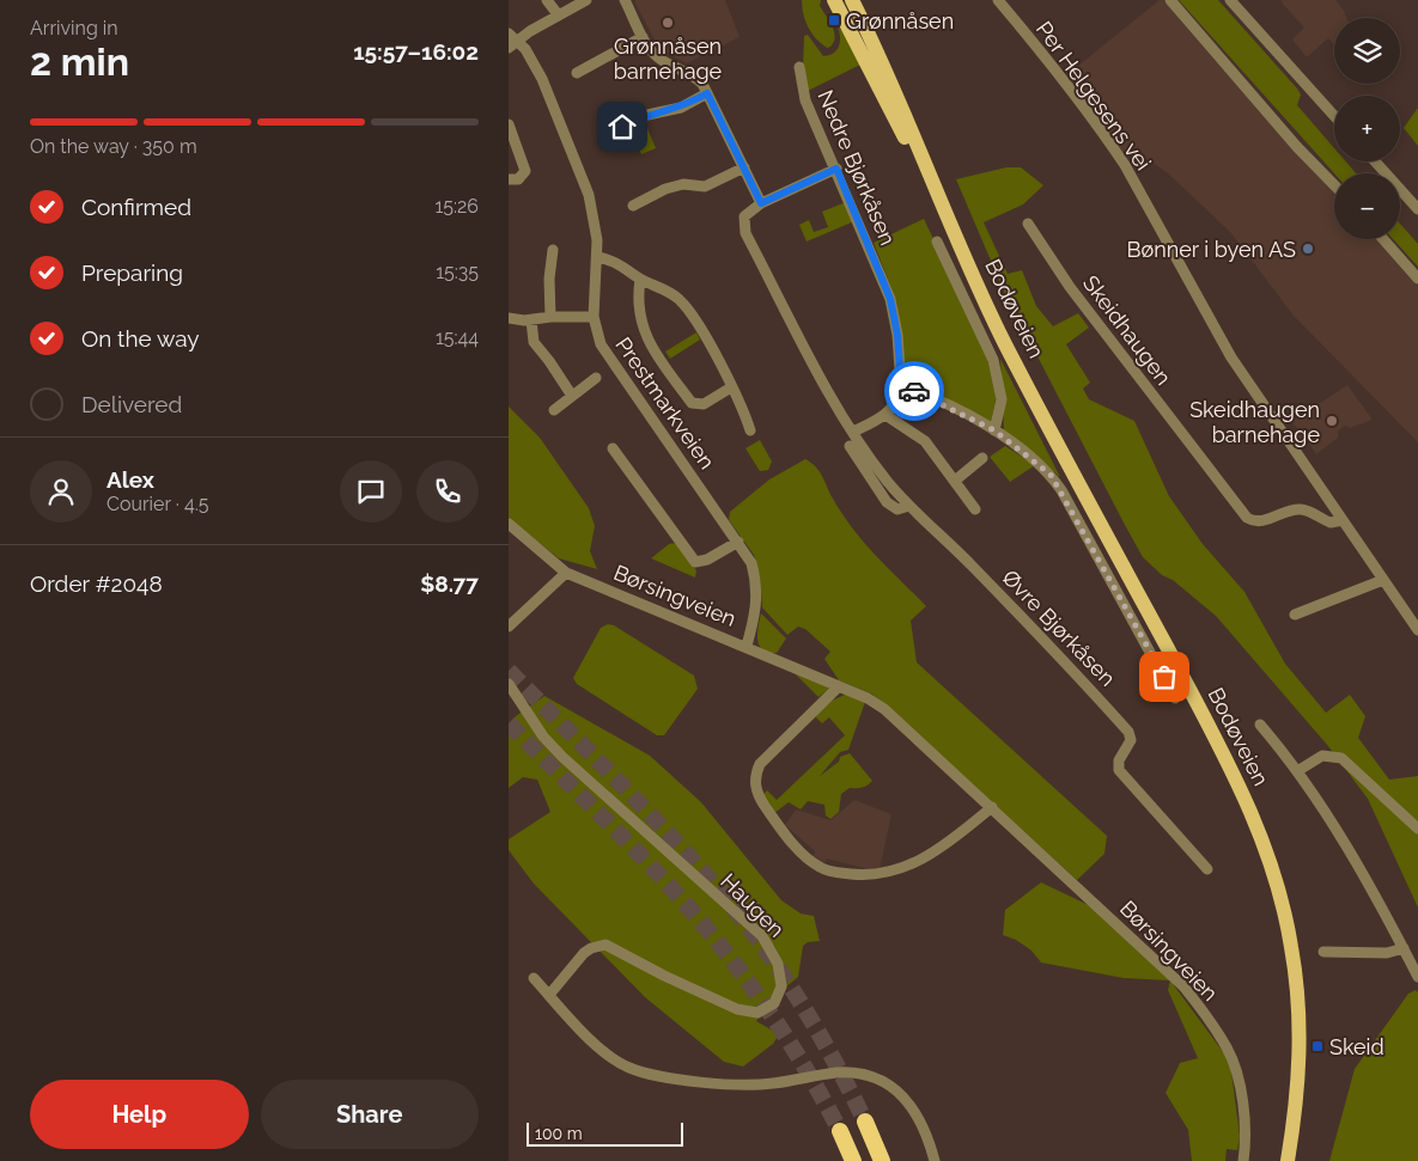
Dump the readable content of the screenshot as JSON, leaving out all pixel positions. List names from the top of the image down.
{
  "streets": {
    "main road": ["Bodøveien"],
    "street": [
      "Per Helgesens vei",
      "Nedre Bjørkåsen",
      "Skeidhaugen",
      "Prestmarkveien",
      "Børsingveien",
      "Øvre Bjørkåsen",
      "Haugen"
    ]
  },
  "crossings": [
    ["Per Helgesens vei", "Skeidhaugen"],
    ["Nedre Bjørkåsen", "Øvre Bjørkåsen"],
    ["Prestmarkveien", "Børsingveien"]
  ],
  "places": {
    "transit": ["Grønnåsen", "Skeid"],
    "other": ["Grønnåsen barnehage", "Bønner i byen AS", "Skeidhaugen barnehage"]
  },
  "scale_bar": "100 m",
  "page": {
    "heading": ["2 min", "Arriving in", "15:57–16:02"],
    "panel": [
      "Alex",
      "Courier · 4.5",
      "Order #2048",
      "$8.77"
    ],
    "map_buttons": ["+", "−"],
    "bar": "On the way · 350 m",
    "list": [
      ["Confirmed", "15:26"],
      ["Preparing", "15:35"],
      ["On the way", "15:44"],
      "Delivered"
    ],
    "buttons": ["Help", "Share"],
    "scale": "100 m"
  }
}
